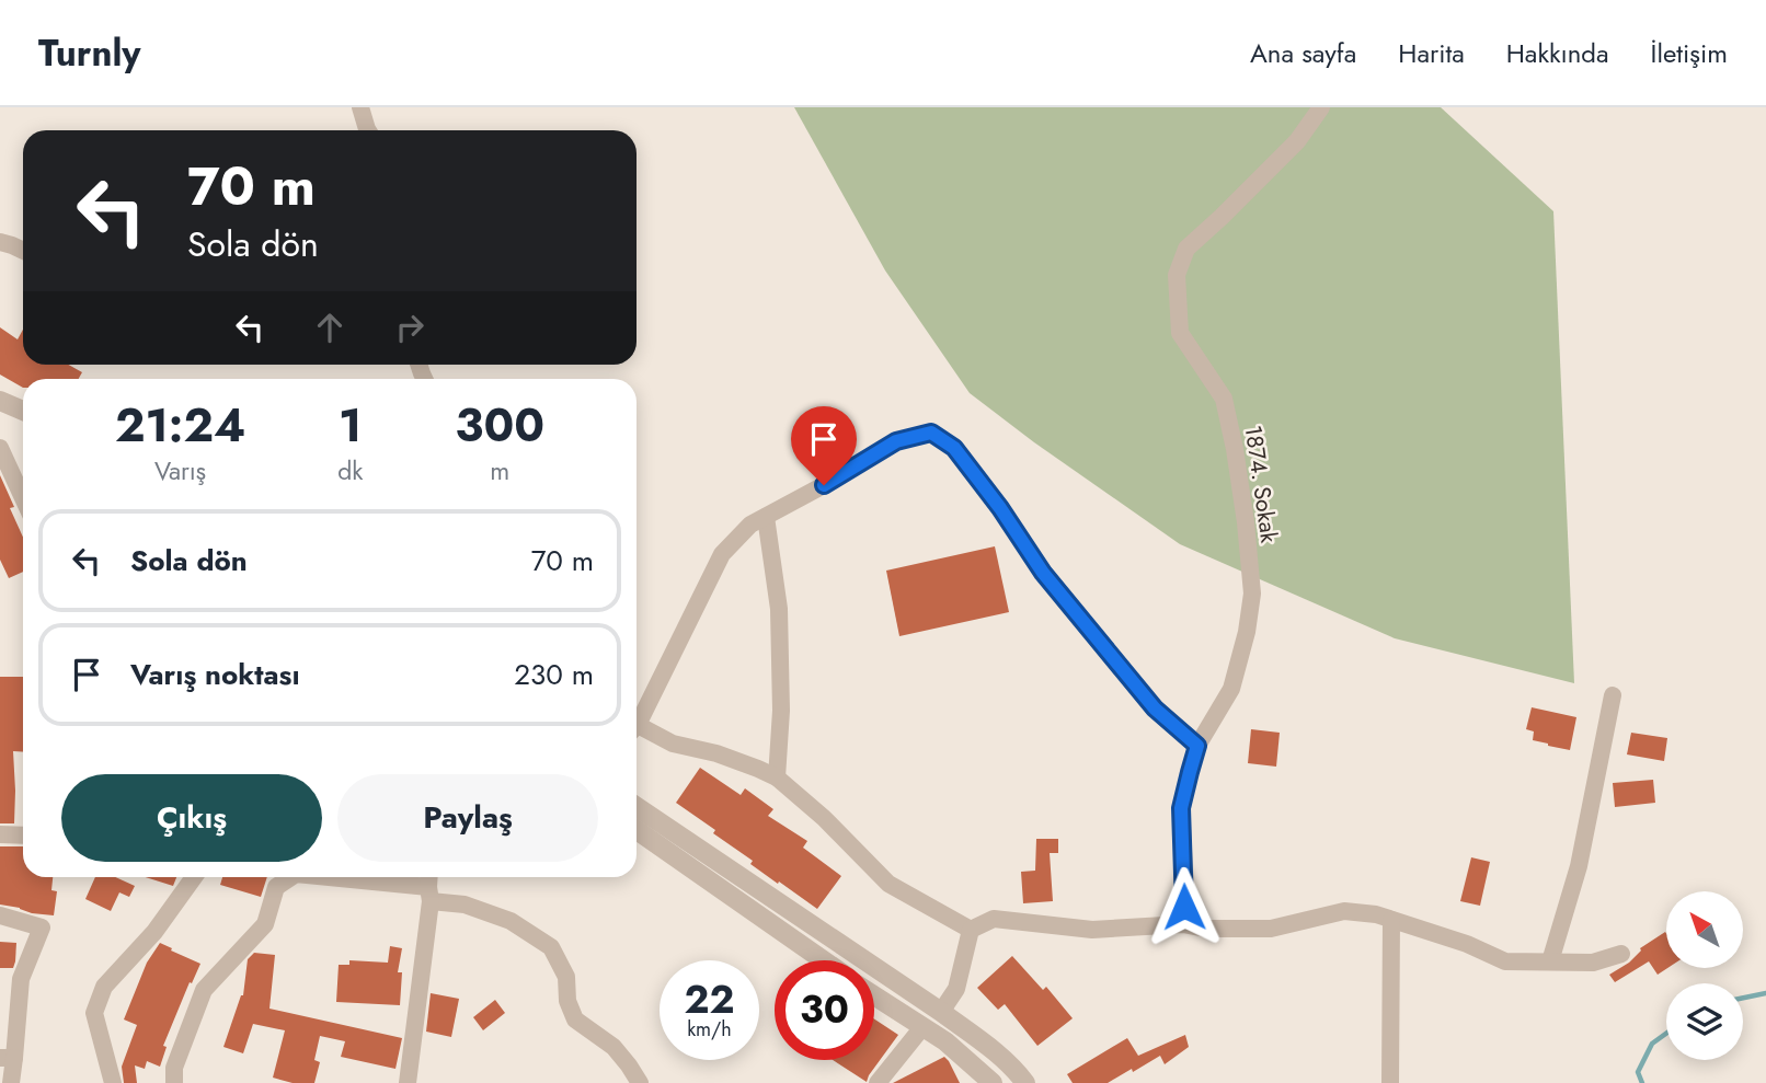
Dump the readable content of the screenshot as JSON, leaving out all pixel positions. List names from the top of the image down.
{
  "streets": {
    "street": ["1874. Sokak"]
  },
  "north": "top left",
  "page": {
    "header": "Turnly",
    "nav": [
      "Ana sayfa",
      "Harita",
      "Hakkında",
      "İletişim"
    ],
    "turn": ["70 m", "Sola dön"],
    "eta": [
      "21:24",
      "Varış",
      "1",
      "dk",
      "300",
      "m"
    ],
    "list": [
      {
        "name": "Sola dön",
        "value": "70 m"
      },
      {
        "name": "Varış noktası",
        "value": "230 m"
      }
    ],
    "buttons": ["Çıkış", "Paylaş"],
    "speed": "22 km/h",
    "limit": "30"
  }
}
